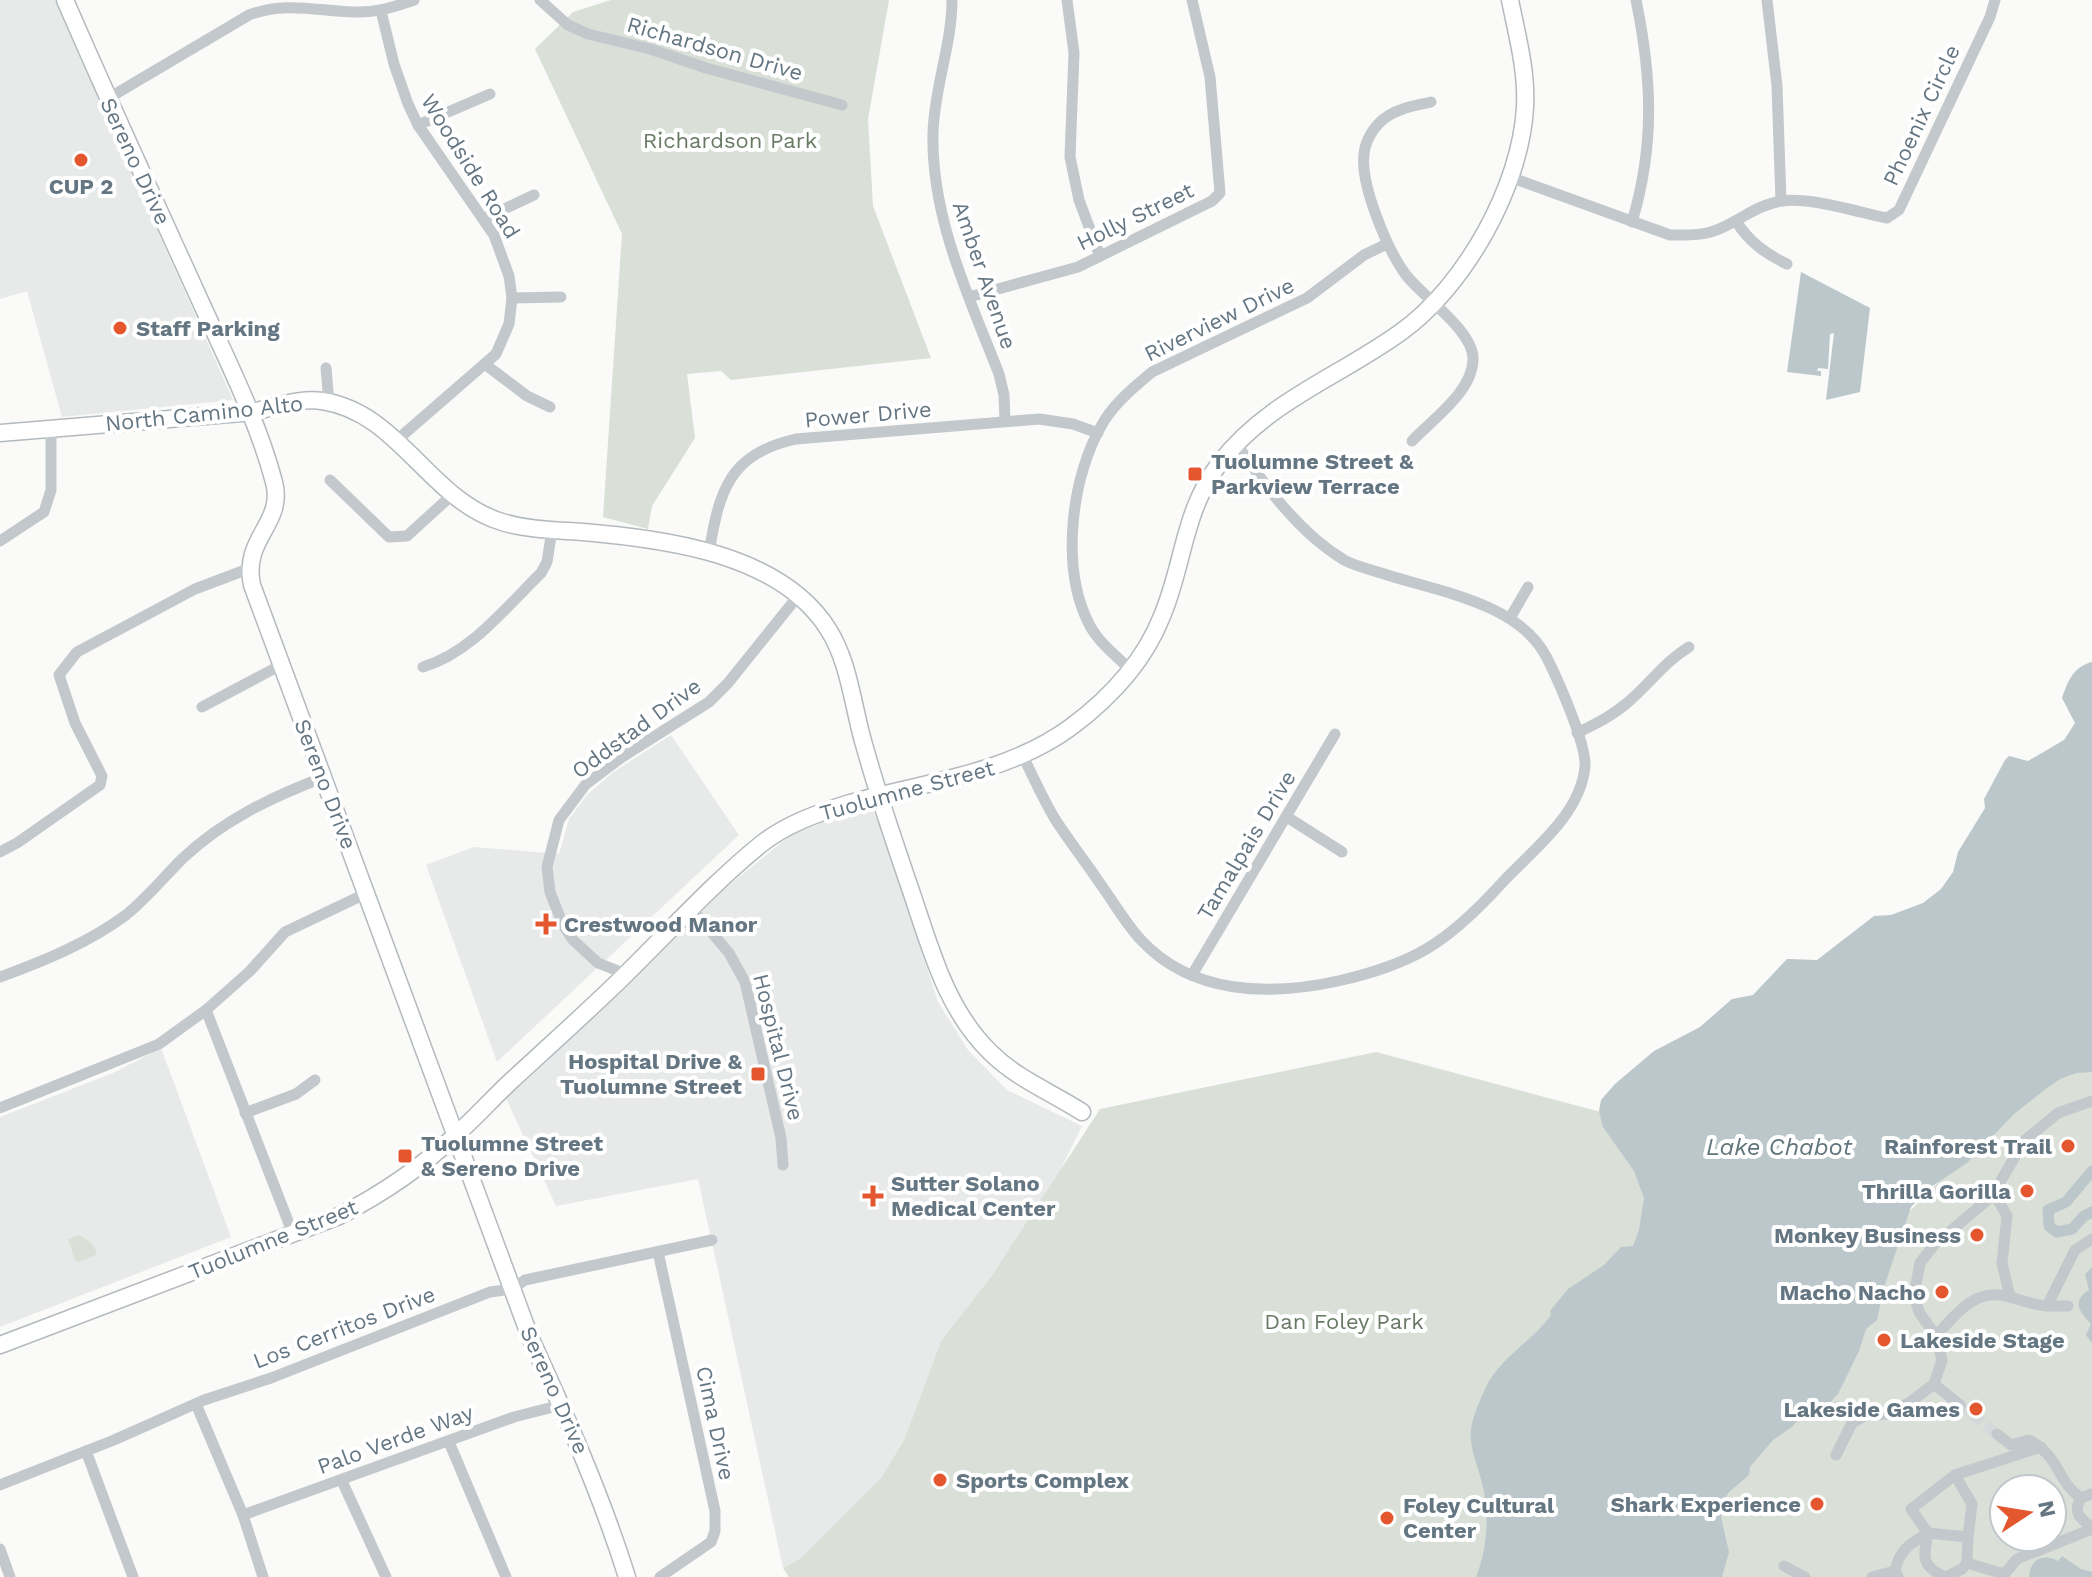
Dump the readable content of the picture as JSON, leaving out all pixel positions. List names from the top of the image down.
{
  "streets": {
    "street": [
      "Richardson Drive",
      "Phoenix Circle",
      "Sereno Drive",
      "Woodside Road",
      "Holly Street",
      "Amber Avenue",
      "Riverview Drive",
      "North Camino Alto",
      "Power Drive",
      "Oddstad Drive",
      "Tuolumne Street",
      "Tamalpais Drive",
      "Hospital Drive",
      "Los Cerritos Drive",
      "Cima Drive",
      "Palo Verde Way"
    ]
  },
  "crossings": [
    ["Phoenix Circle", "Tuolumne Street"],
    ["Sereno Drive", "North Camino Alto"],
    ["Sereno Drive", "Tuolumne Street"],
    ["Sereno Drive", "Los Cerritos Drive"],
    ["Sereno Drive", "Palo Verde Way"],
    ["Woodside Road", "North Camino Alto"],
    ["Holly Street", "Amber Avenue"],
    ["Amber Avenue", "Power Drive"],
    ["Riverview Drive", "Power Drive"],
    ["Riverview Drive", "Tuolumne Street"],
    ["North Camino Alto", "Power Drive"],
    ["North Camino Alto", "Oddstad Drive"],
    ["North Camino Alto", "Tuolumne Street"],
    ["Oddstad Drive", "Tuolumne Street"],
    ["Tuolumne Street", "Hospital Drive"],
    ["Los Cerritos Drive", "Cima Drive"]
  ],
  "water": ["Lake Chabot"],
  "parks": ["Richardson Park", "Dan Foley Park"],
  "places": {
    "other": [
      "CUP 2",
      "Staff Parking",
      "Rainforest Trail",
      "Thrilla Gorilla",
      "Monkey Business",
      "Macho Nacho",
      "Lakeside Stage",
      "Lakeside Games",
      "Sports Complex",
      "Shark Experience",
      "Foley Cultural Center"
    ],
    "transit": ["Tuolumne Street & Parkview Terrace", "Hospital Drive & Tuolumne Street", "Tuolumne Street & Sereno Drive"],
    "health": ["Crestwood Manor", "Sutter Solano Medical Center"]
  },
  "north": "right"
}
